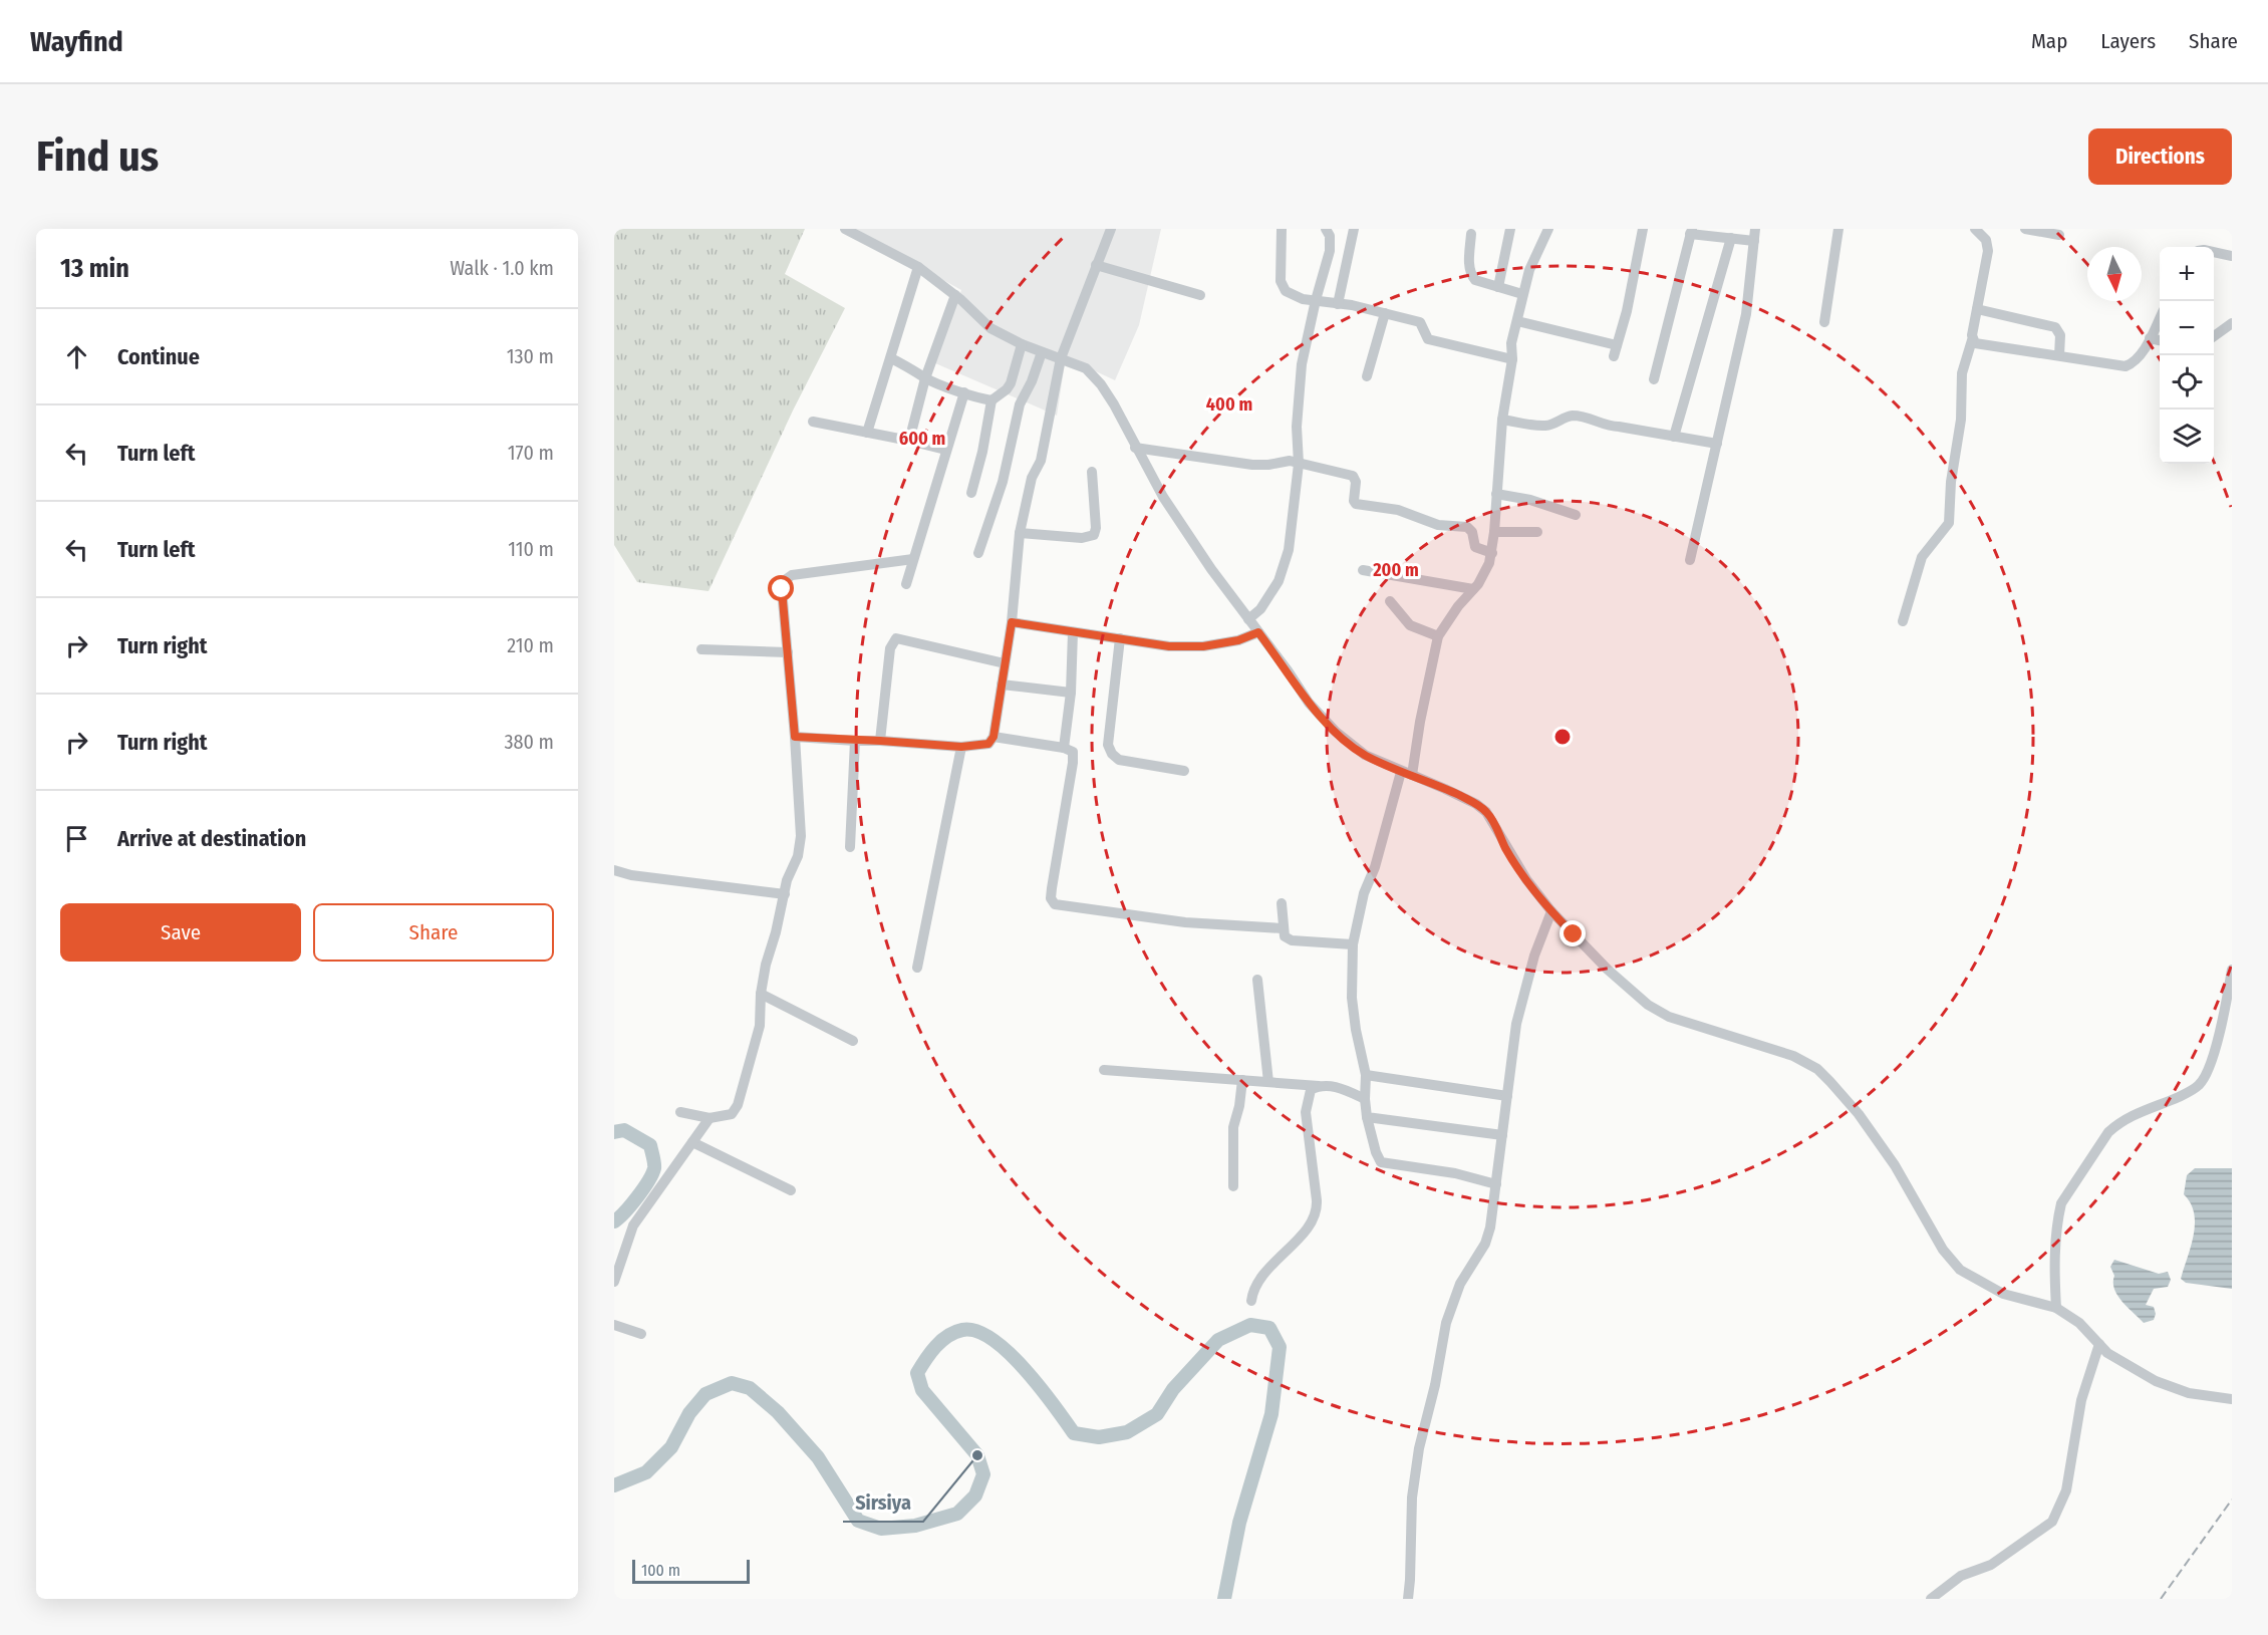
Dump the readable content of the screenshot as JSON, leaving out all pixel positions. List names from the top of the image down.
{
  "places": ["Sirsiya"],
  "scale_bar": "100 m",
  "north": "bottom",
  "page": {
    "header": "Wayfind",
    "nav": ["Map", "Layers", "Share"],
    "buttons": [
      "Directions",
      ["Save", "Share"]
    ],
    "title": "Find us",
    "heading": ["13 min", "Walk · 1.0 km"],
    "map_buttons": ["+", "−"],
    "list": [
      ["Continue", "130 m"],
      ["Turn left", "170 m"],
      ["Turn left", "110 m"],
      ["Turn right", "210 m"],
      ["Turn right", "380 m"],
      "Arrive at destination"
    ],
    "scale": "100 m"
  },
  "rings": ["400 m", "600 m", "200 m"]
}
